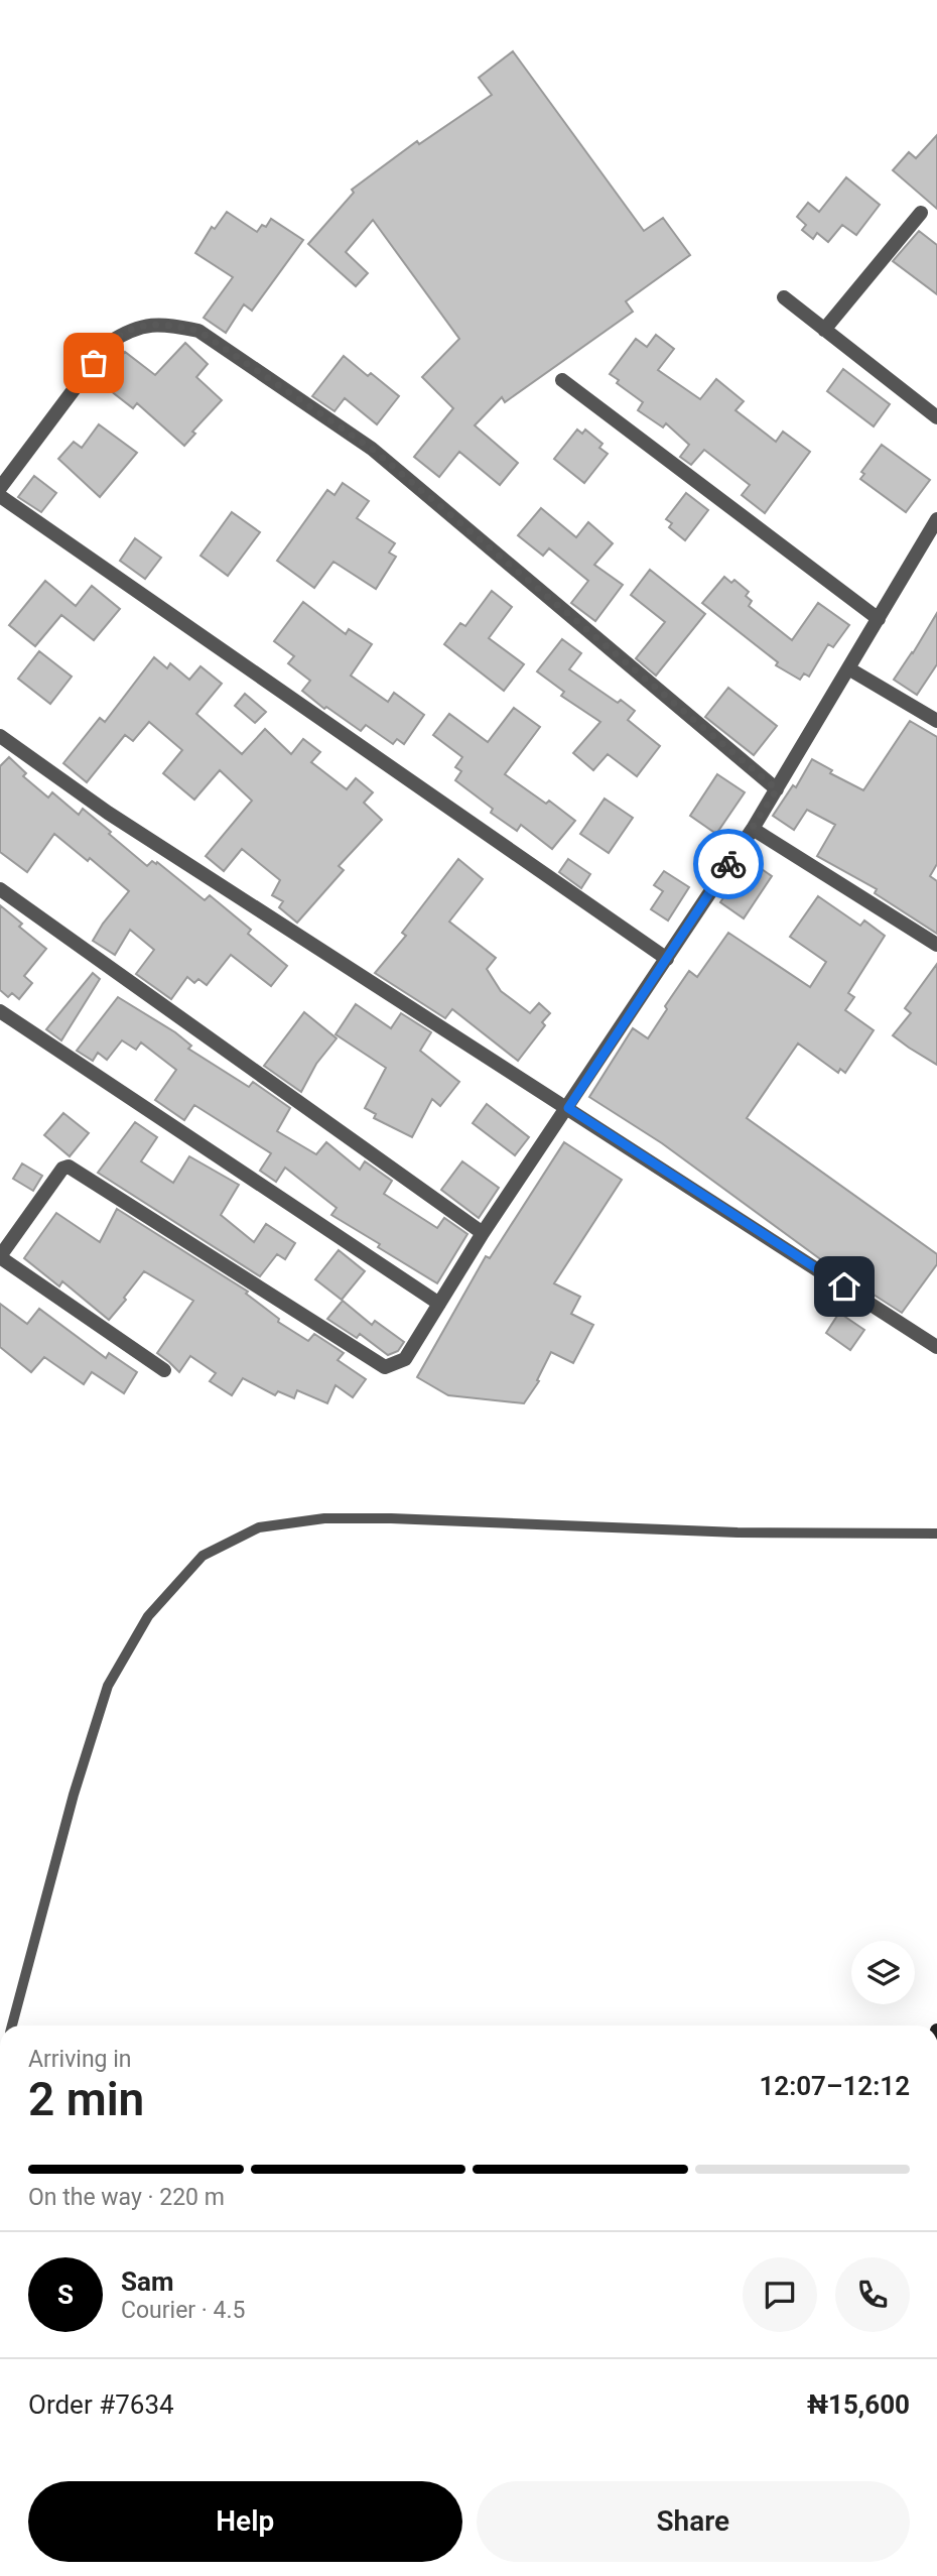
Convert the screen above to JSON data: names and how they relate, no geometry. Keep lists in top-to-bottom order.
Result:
{
  "page": {
    "heading": ["2 min", "Arriving in", "12:07–12:12"],
    "panel": [
      "Sam",
      "Courier · 4.5",
      "Order #7634",
      "₦15,600"
    ],
    "bar": "On the way · 220 m",
    "round": "S",
    "buttons": ["Help", "Share"]
  }
}
